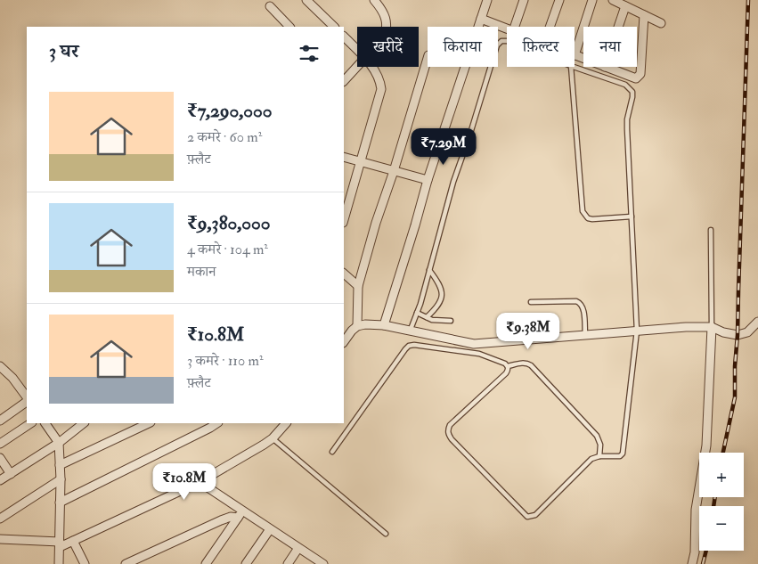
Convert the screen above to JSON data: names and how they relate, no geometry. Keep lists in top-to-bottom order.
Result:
{
  "page": {
    "chip": [
      "खरीदें",
      "किराया",
      "फ़िल्टर",
      "नया"
    ],
    "heading": "3 घर",
    "list": [
      {
        "name": "₹7,290,000",
        "note": "2 कमरे · 60 m² · फ़्लैट"
      },
      {
        "name": "₹9,380,000",
        "note": "4 कमरे · 104 m² · मकान"
      },
      {
        "name": "₹10.8M",
        "note": "3 कमरे · 110 m² · फ़्लैट"
      }
    ],
    "price": ["₹7.29M", "₹9.38M", "₹10.8M"],
    "map_buttons": ["+", "−"]
  }
}
